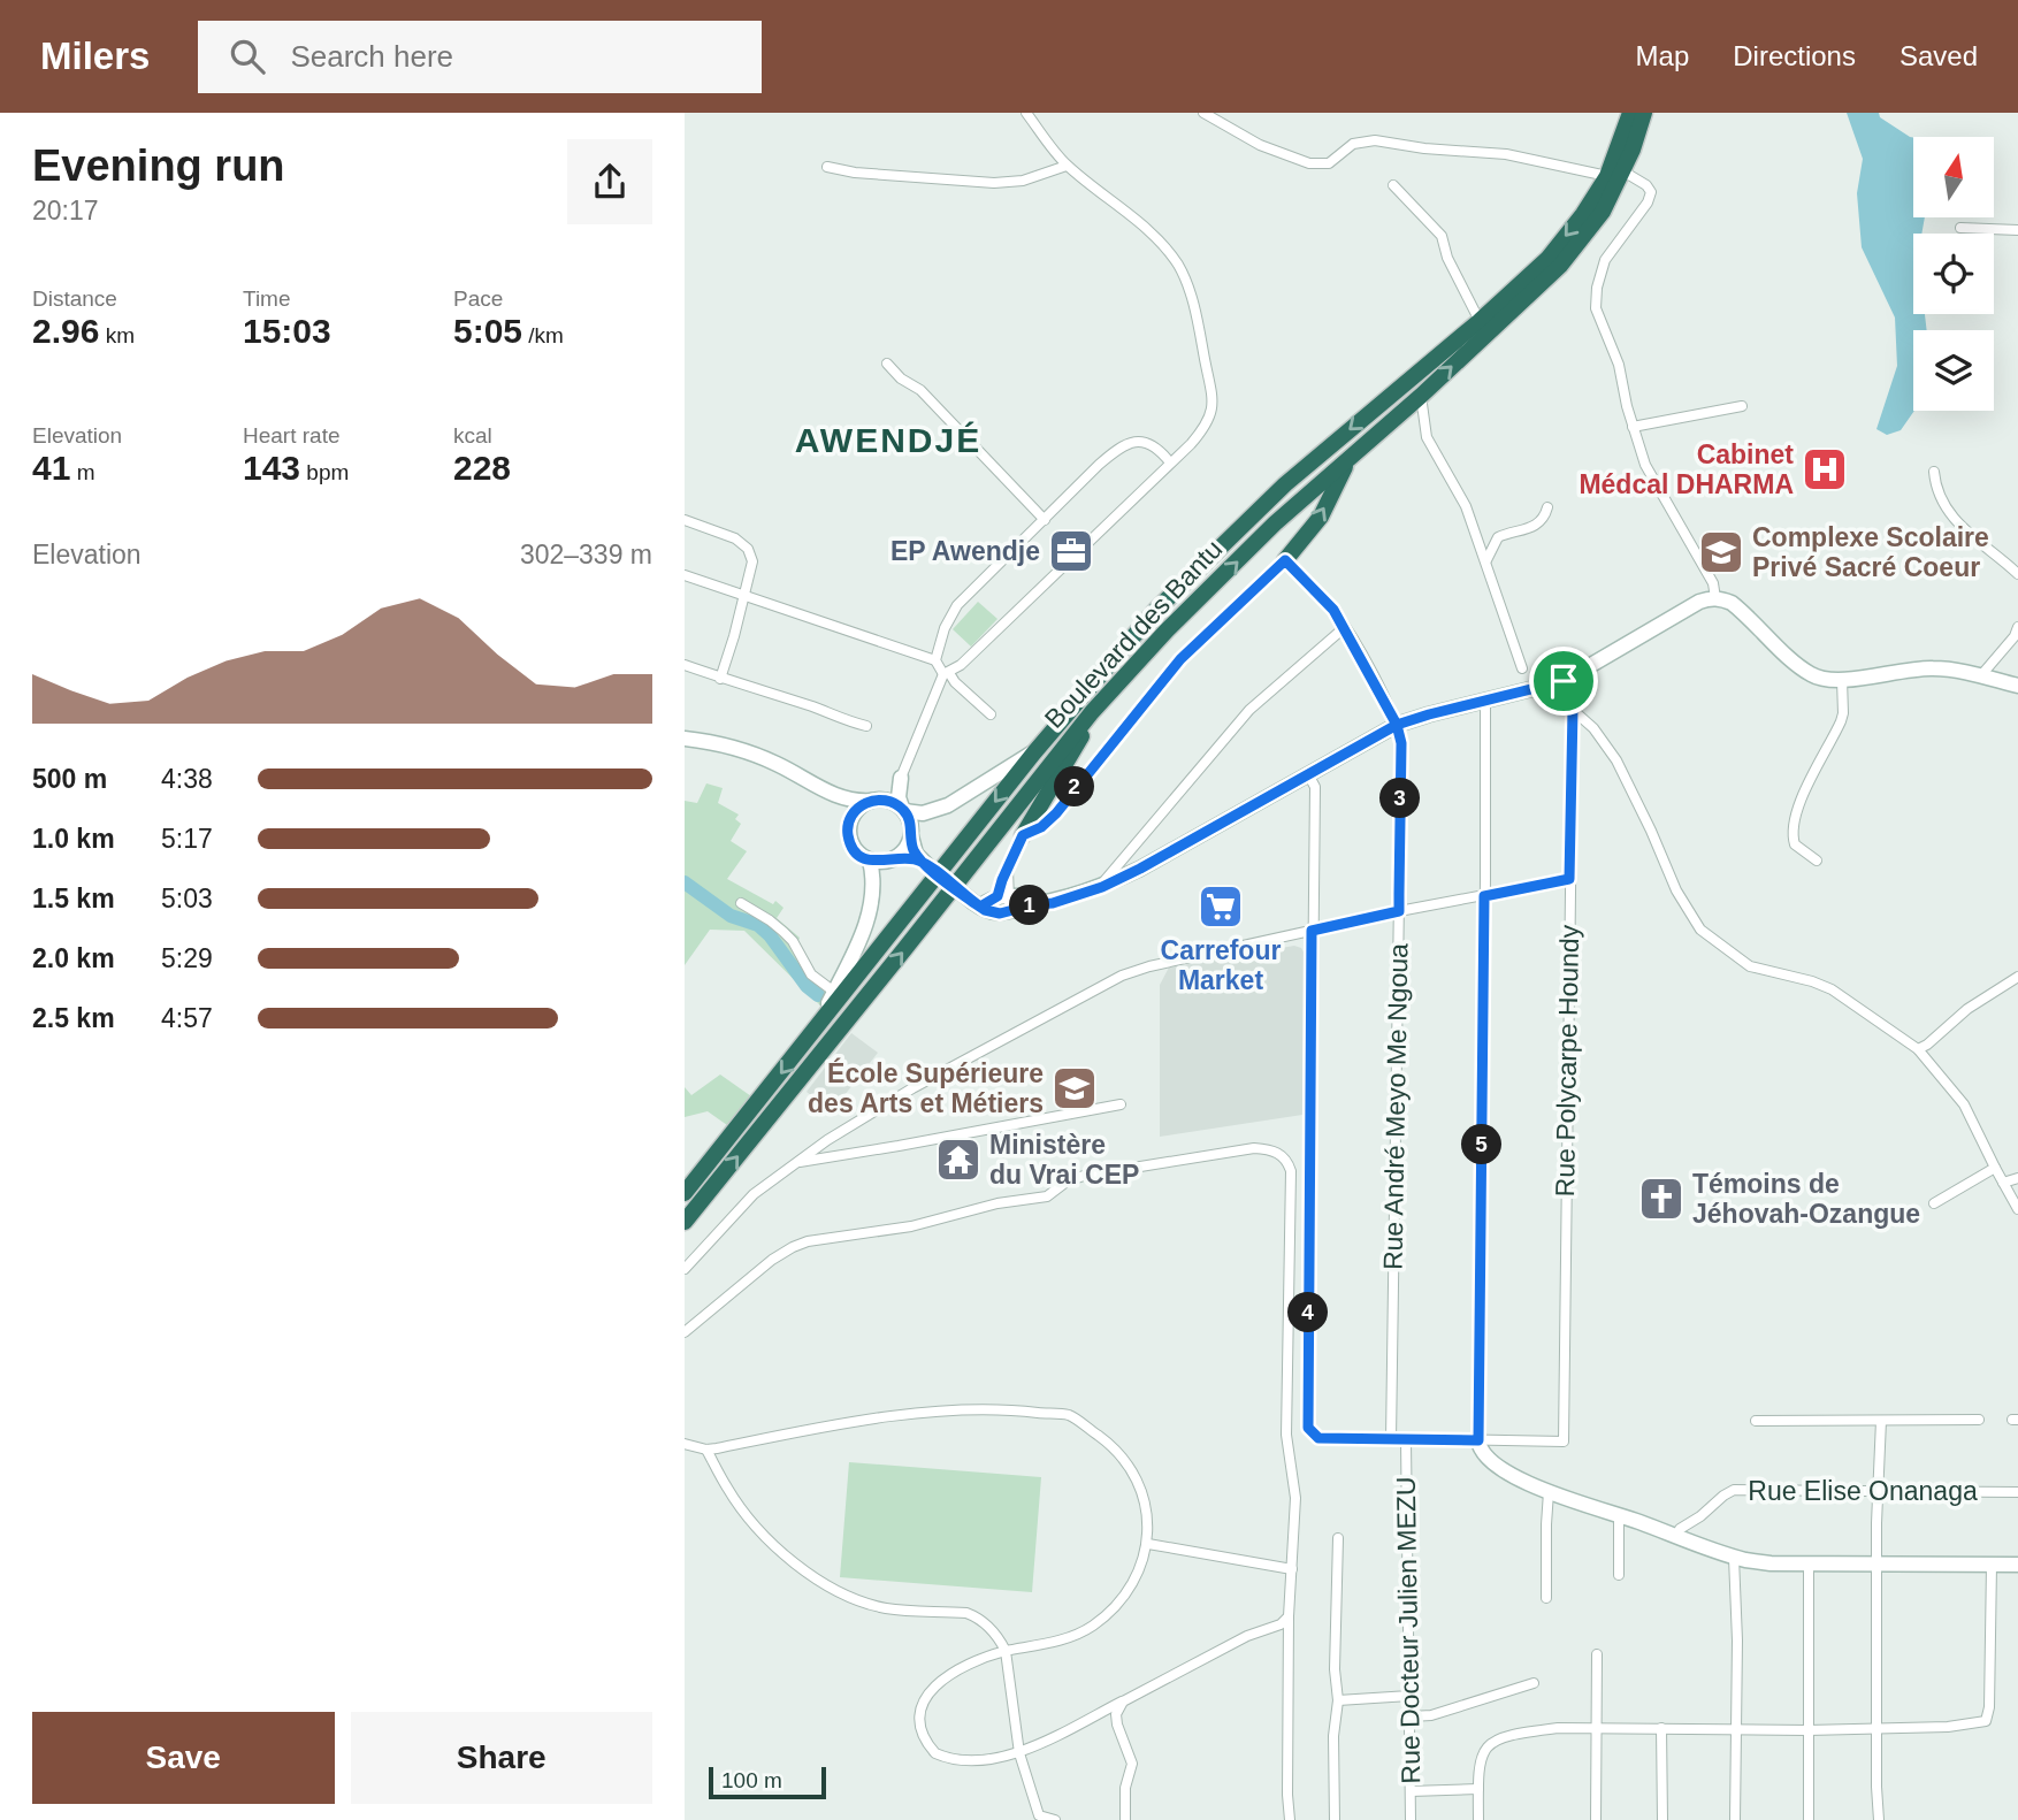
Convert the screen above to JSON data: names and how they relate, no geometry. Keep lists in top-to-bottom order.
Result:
{
  "streets": {
    "highway": ["Boulevard des Bantu"],
    "street": [
      "Rue Polycarpe Houndy",
      "Rue André Meyo Me Ngoua",
      "Rue Elise Onanaga",
      "Rue Docteur Julien MEZU"
    ]
  },
  "districts": ["AWENDJÉ"],
  "places": {
    "hospital": ["Cabinet Médcal DHARMA"],
    "office": ["EP Awendje"],
    "school or university": ["Complexe Scolaire Privé Sacré Coeur", "École Supérieure des Arts et Métiers"],
    "supermarket": ["Carrefour Market"],
    "temple": ["Ministère du Vrai CEP"],
    "church": ["Témoins de Jéhovah-Ozangue"]
  },
  "scale_bar": "100 m",
  "north": "top",
  "page": {
    "header": "Milers",
    "search": "Search here",
    "nav": ["Map", "Directions", "Saved"],
    "heading": ["Evening run", "20:17"],
    "stats": [
      ["Distance", "2.96 km"],
      ["Time", "15:03"],
      ["Pace", "5:05 /km"],
      ["Elevation", "41 m"],
      ["Heart rate", "143 bpm"],
      ["kcal", "228"]
    ],
    "chart": ["Elevation", "302–339 m"],
    "list": [
      {
        "name": "500 m",
        "note": "4:38"
      },
      {
        "name": "1.0 km",
        "note": "5:17"
      },
      {
        "name": "1.5 km",
        "note": "5:03"
      },
      {
        "name": "2.0 km",
        "note": "5:29"
      },
      {
        "name": "2.5 km",
        "note": "4:57"
      }
    ],
    "pins": [
      "2",
      "3",
      "1",
      "5",
      "4"
    ],
    "buttons": ["Save", "Share"],
    "scale": "100 m"
  }
}
